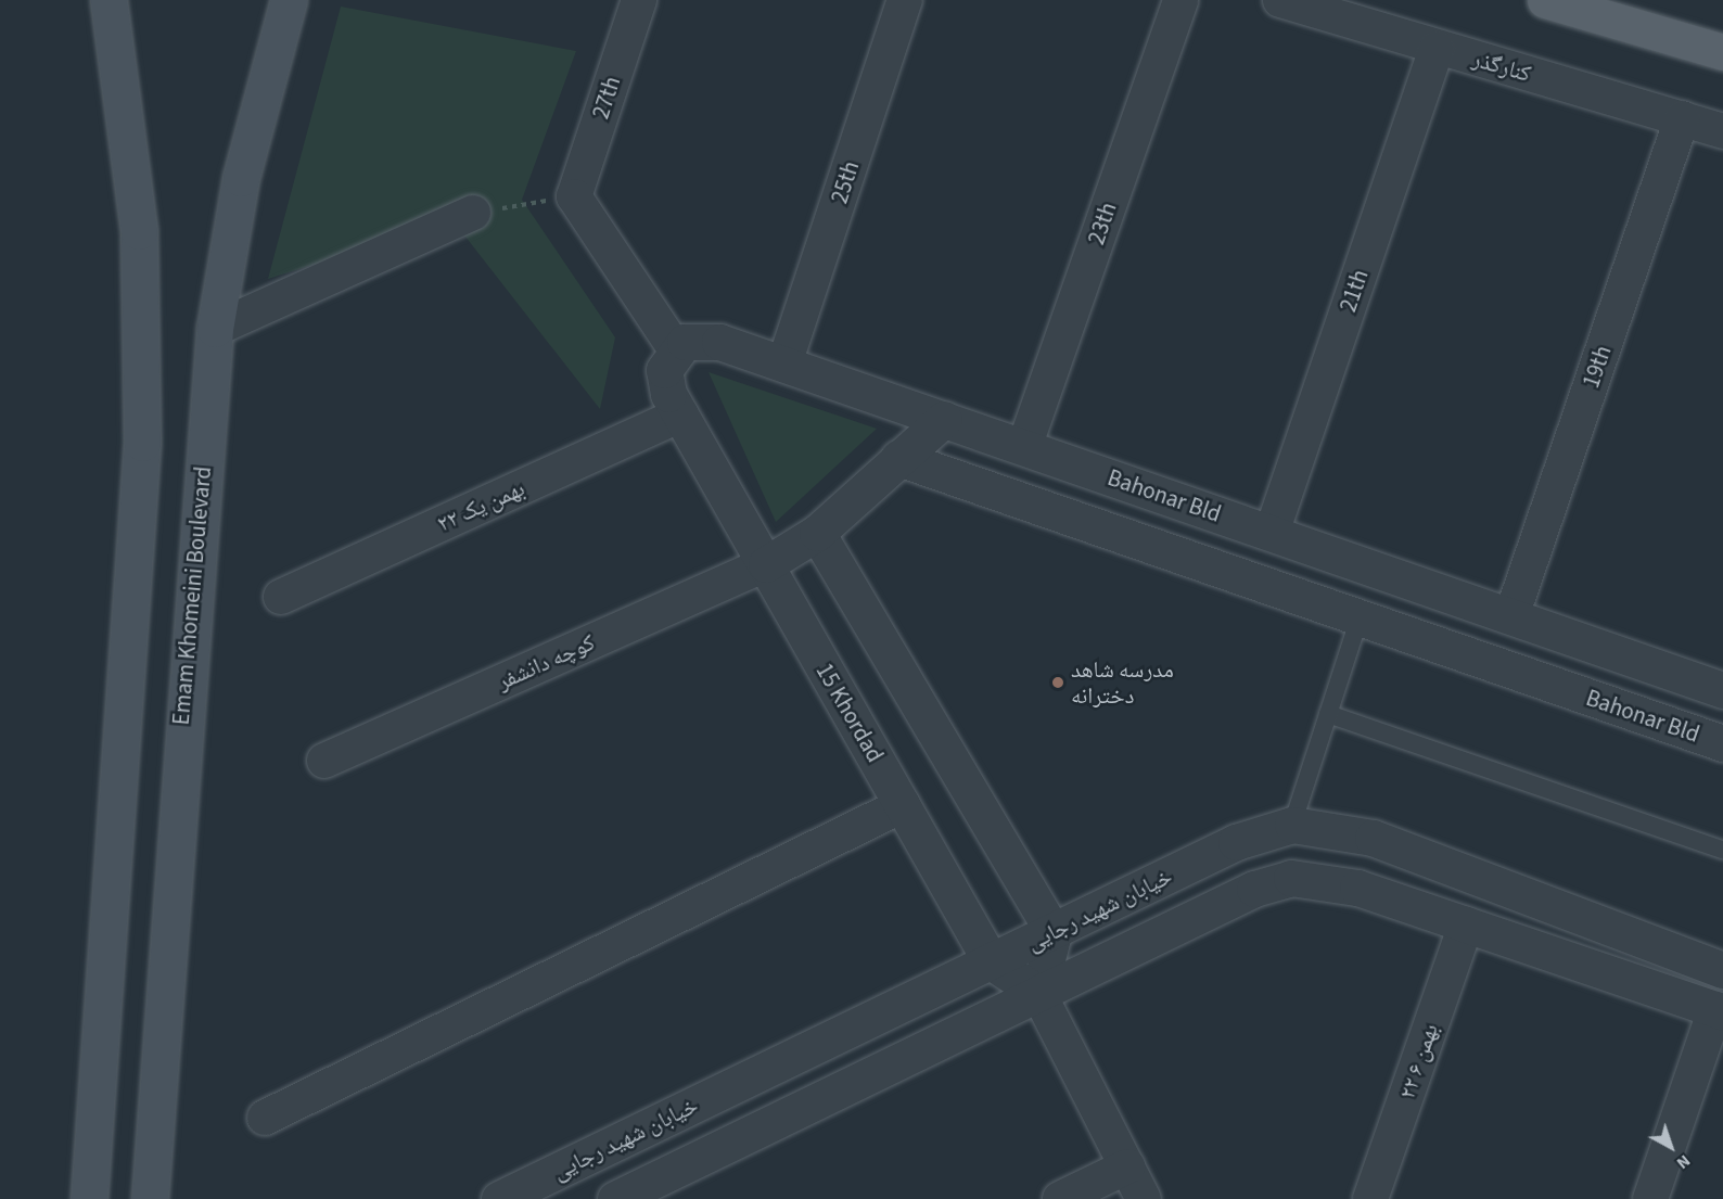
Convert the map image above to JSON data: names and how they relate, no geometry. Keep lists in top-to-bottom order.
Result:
{
  "streets": {
    "main road": ["Emam Khomeini Boulevard"],
    "street": [
      "کنارگذر",
      "27th",
      "25th",
      "23th",
      "21th",
      "19th",
      "Bahonar Bld",
      "۲۲ بهمن یک",
      "کوچه دانشفر",
      "15 Khordad",
      "خیابان شهید رجایی",
      "۲۲ بهمن ۶"
    ]
  },
  "crossings": [
    ["کنارگذر", "21th"],
    ["کنارگذر", "19th"],
    ["25th", "Bahonar Bld"],
    ["23th", "Bahonar Bld"],
    ["21th", "Bahonar Bld"],
    ["19th", "Bahonar Bld"],
    ["۲۲ بهمن یک", "15 Khordad"],
    ["کوچه دانشفر", "15 Khordad"],
    ["15 Khordad", "خیابان شهید رجایی"]
  ],
  "places": ["مدرسه شاهد دخترانه"],
  "north": "bottom right"
}
